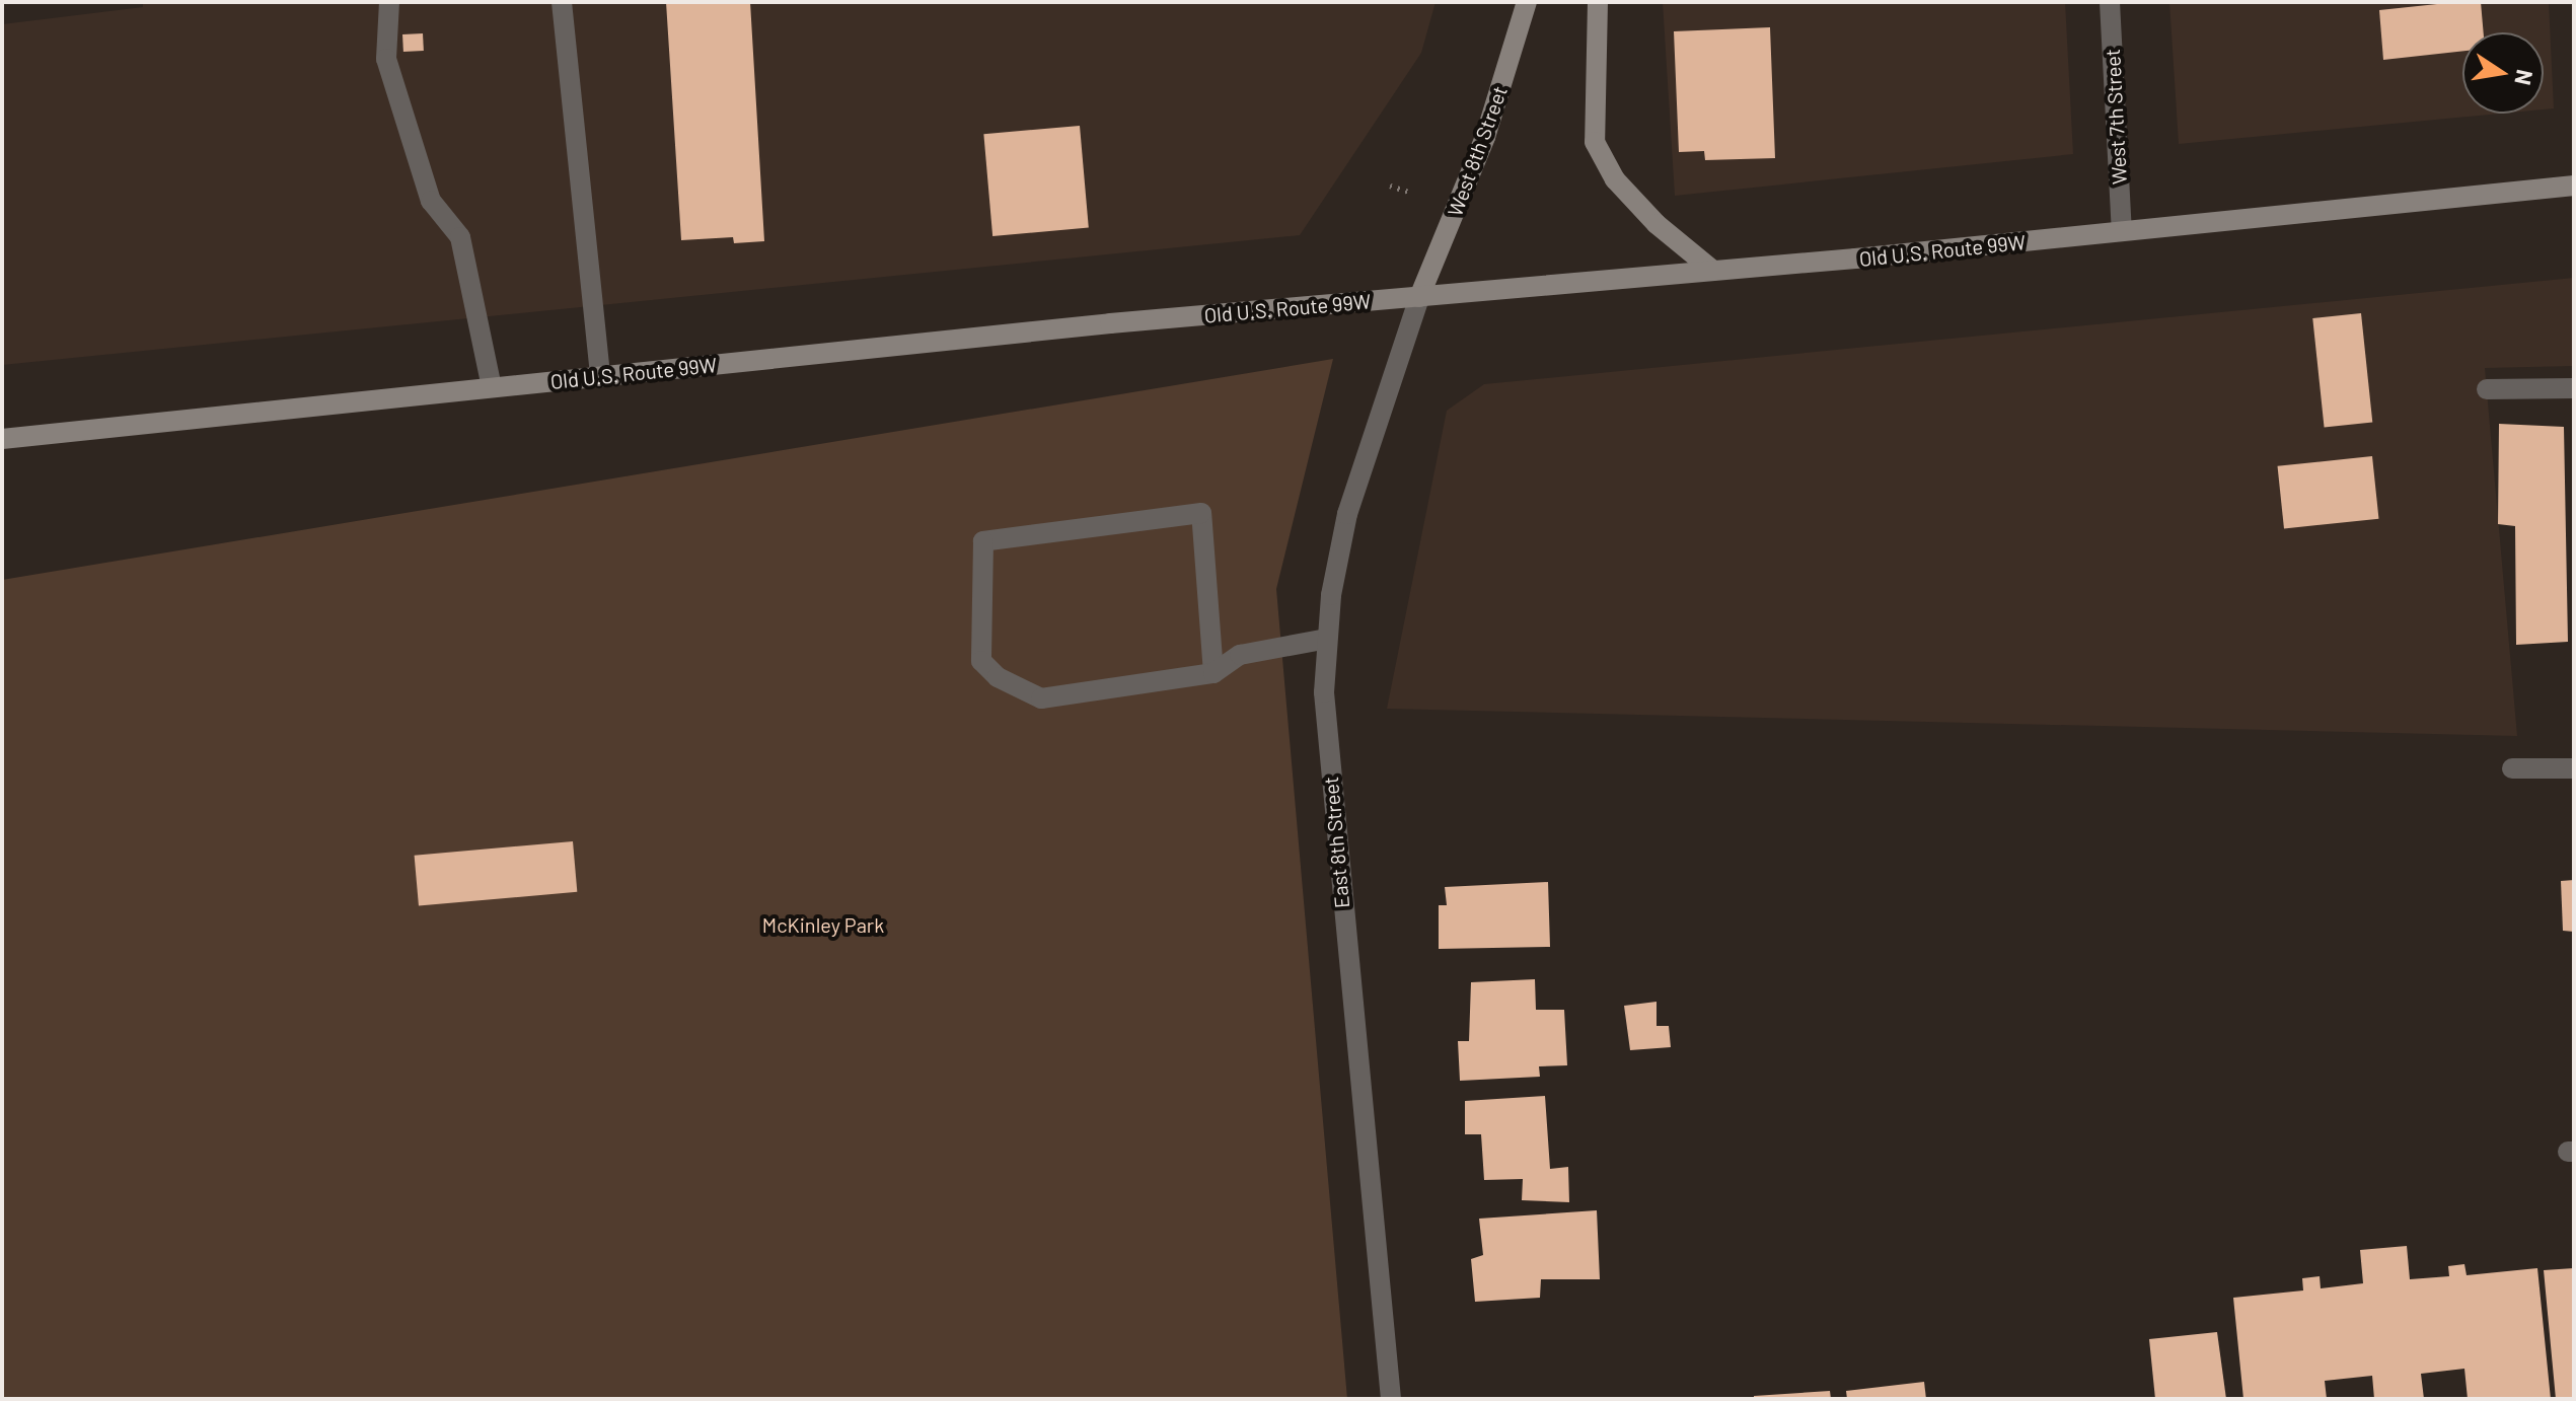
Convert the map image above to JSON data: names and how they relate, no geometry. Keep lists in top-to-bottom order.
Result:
{
  "streets": {
    "main road": ["West 8th Street", "Old U.S. Route 99W"],
    "street": ["West 7th Street", "East 8th Street"]
  },
  "crossings": [
    ["West 7th Street", "Old U.S. Route 99W"],
    ["West 8th Street", "Old U.S. Route 99W"],
    ["West 8th Street", "East 8th Street"],
    ["Old U.S. Route 99W", "East 8th Street"]
  ],
  "parks": ["McKinley Park"],
  "north": "right"
}
